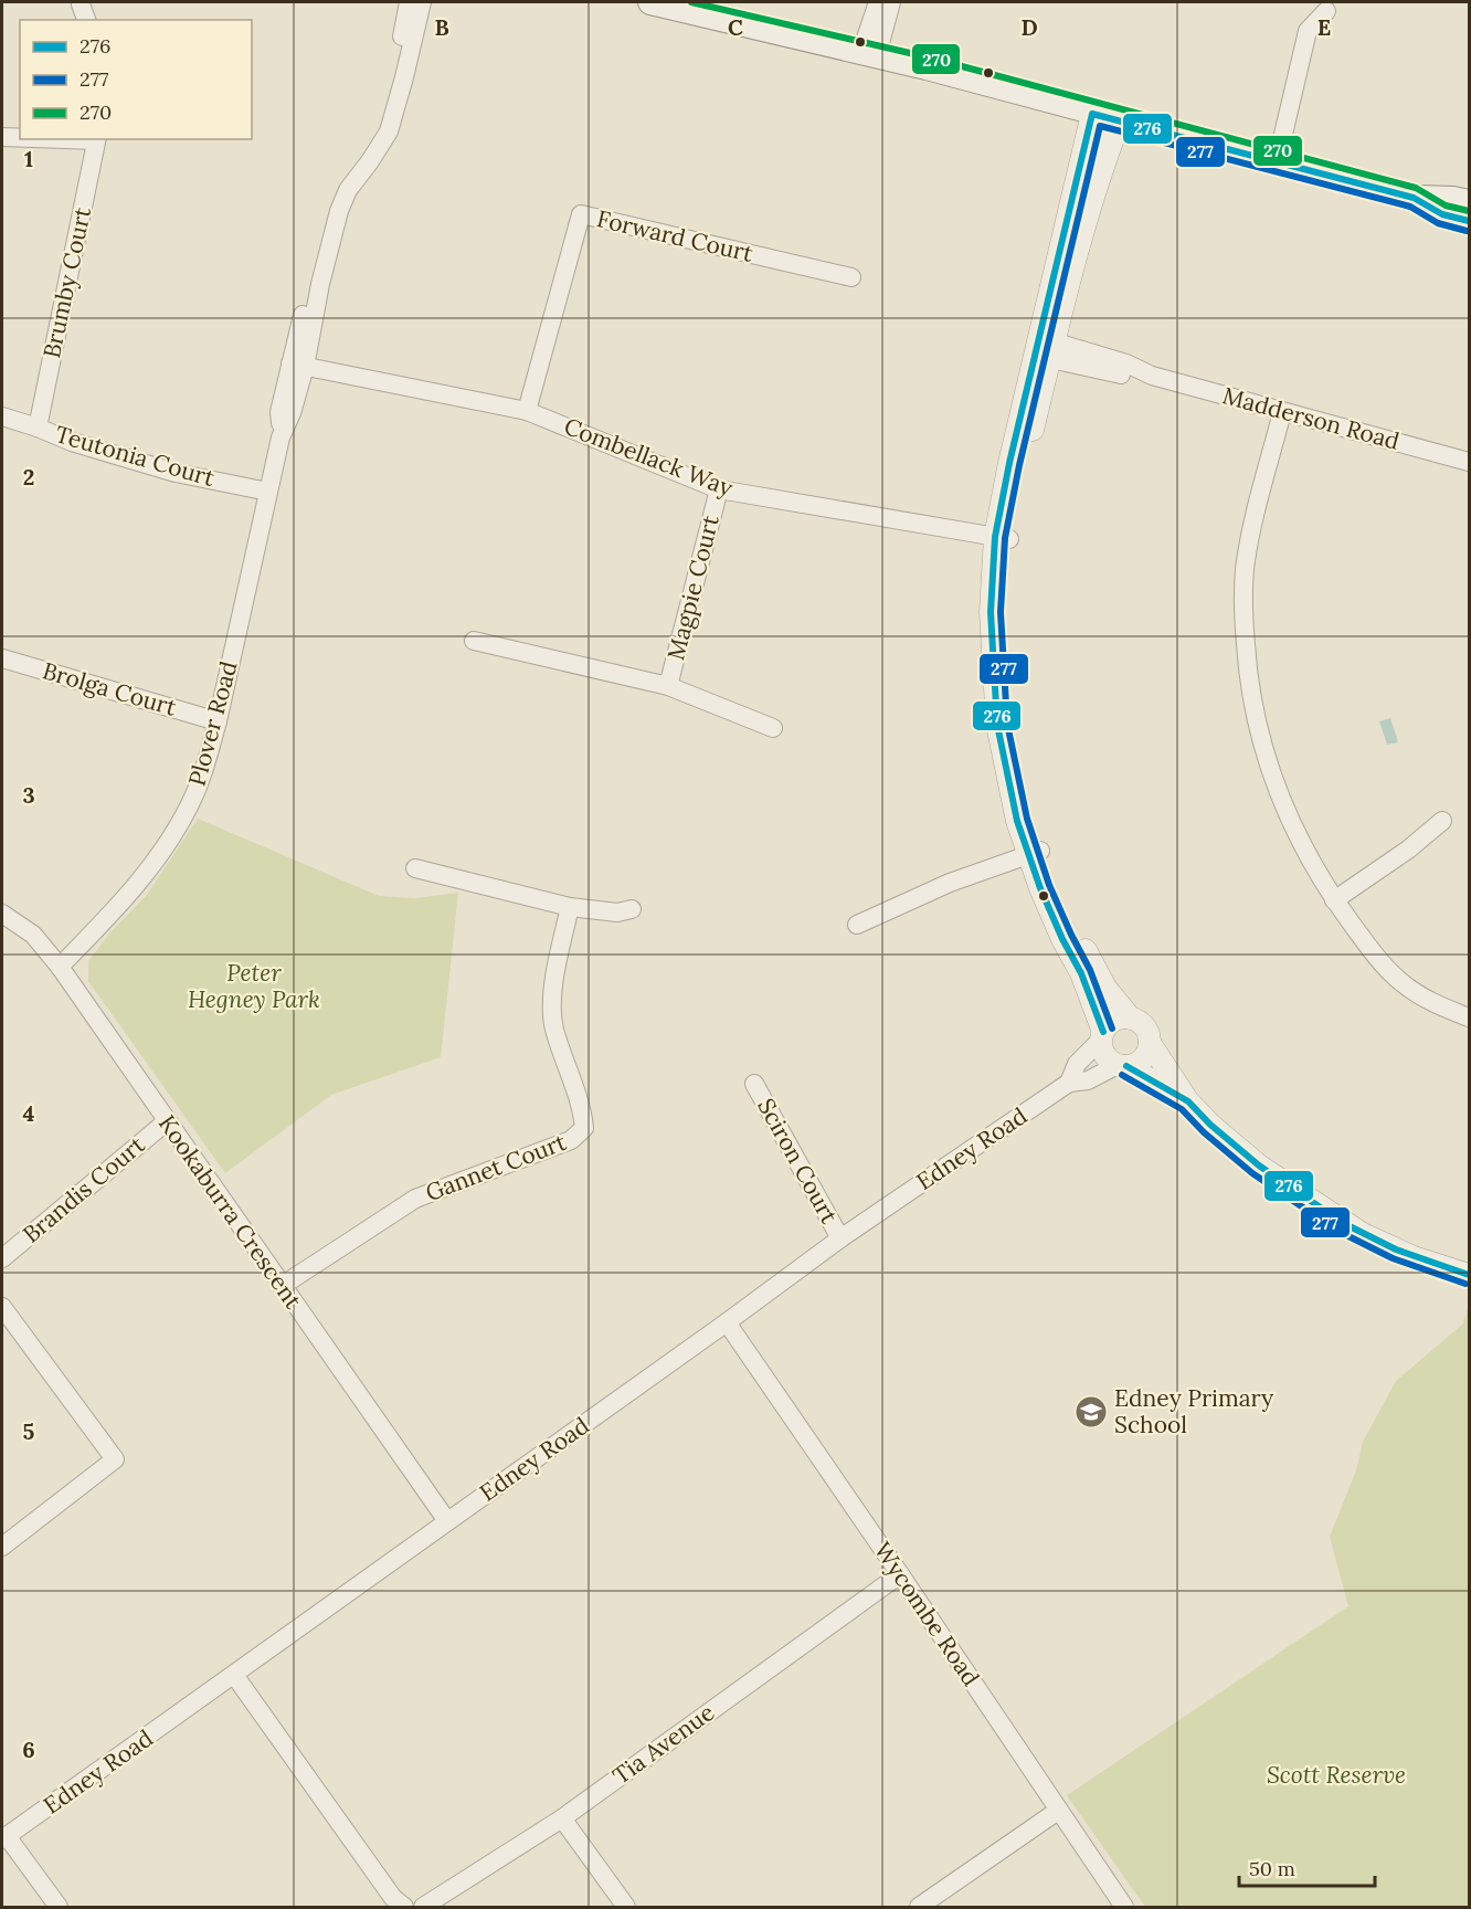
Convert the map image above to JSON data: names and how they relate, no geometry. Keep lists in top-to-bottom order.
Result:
{
  "streets": {
    "street": [
      "Forward Court",
      "Brumby Court",
      "Madderson Road",
      "Teutonia Court",
      "Combellack Way",
      "Magpie Court",
      "Brolga Court",
      "Plover Road",
      "Edney Road",
      "Sciron Court",
      "Gannet Court",
      "Brandis Court",
      "Kookaburra Crescent",
      "Wycombe Road",
      "Tia Avenue"
    ]
  },
  "crossings": [
    ["Forward Court", "Combellack Way"],
    ["Brumby Court", "Teutonia Court"],
    ["Teutonia Court", "Plover Road"],
    ["Combellack Way", "Magpie Court"],
    ["Combellack Way", "Plover Road"],
    ["Brolga Court", "Plover Road"],
    ["Plover Road", "Kookaburra Crescent"],
    ["Edney Road", "Sciron Court"],
    ["Edney Road", "Kookaburra Crescent"],
    ["Edney Road", "Wycombe Road"],
    ["Gannet Court", "Kookaburra Crescent"],
    ["Brandis Court", "Kookaburra Crescent"],
    ["Wycombe Road", "Tia Avenue"]
  ],
  "parks": ["Peter Hegney Park", "Scott Reserve"],
  "places": {
    "school or university": ["Edney Primary School"]
  },
  "lines": ["transit line 270", "transit line 276", "transit line 277"],
  "legend": ["276", "277", "270"],
  "scale_bar": "50 m",
  "grid": {
    "columns": [
      "B",
      "C",
      "D",
      "E"
    ],
    "rows": [
      "1",
      "2",
      "3",
      "4",
      "5",
      "6"
    ]
  }
}
